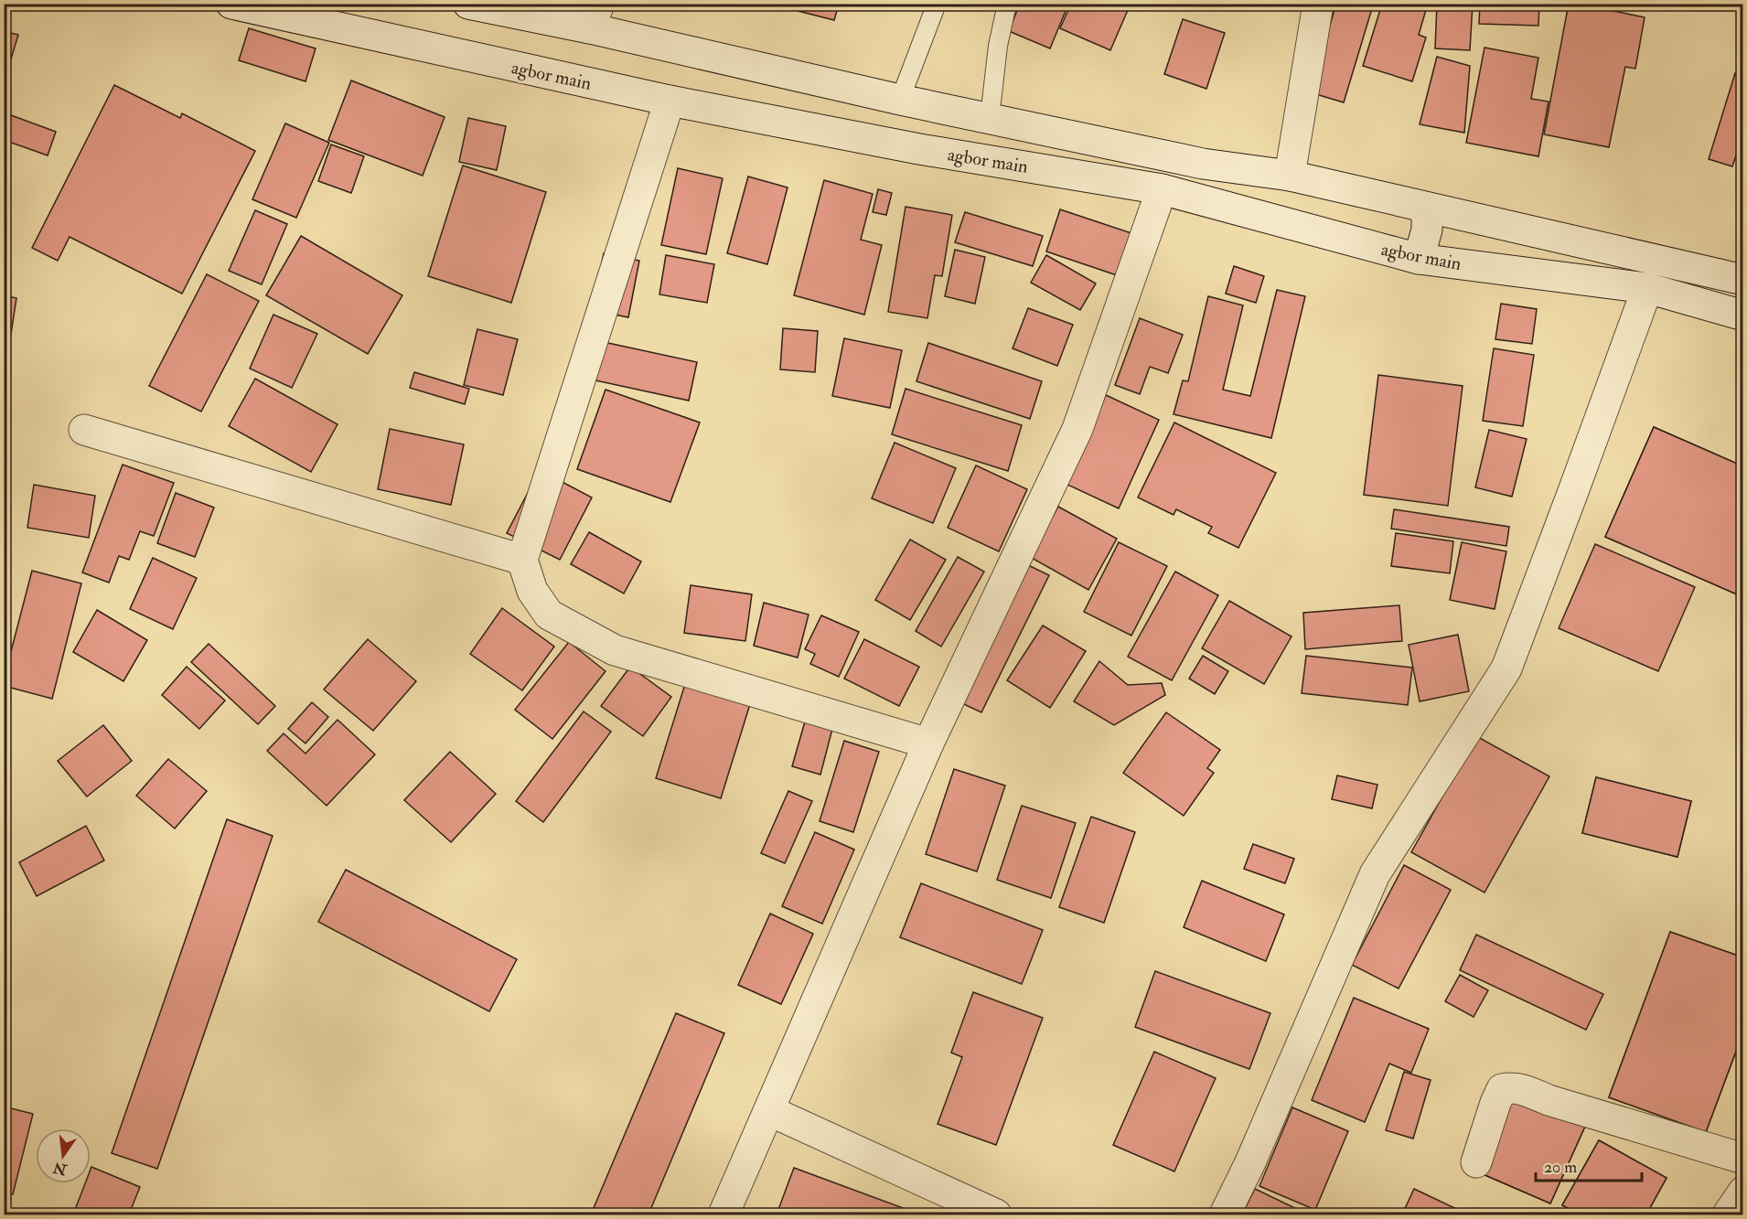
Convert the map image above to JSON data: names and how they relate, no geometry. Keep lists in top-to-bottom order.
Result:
{
  "streets": {
    "street": ["agbor main"]
  },
  "scale_bar": "20 m",
  "north": "bottom"
}
